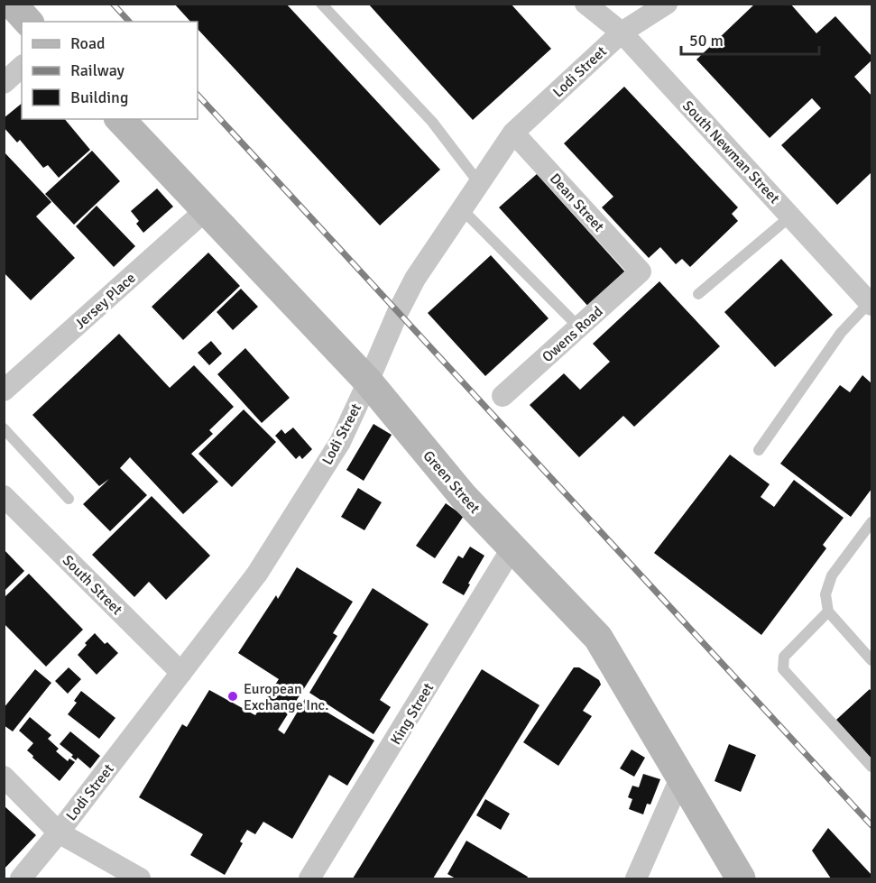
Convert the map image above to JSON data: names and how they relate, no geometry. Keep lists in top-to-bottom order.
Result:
{
  "streets": {
    "street": [
      "Lodi Street",
      "South Newman Street",
      "Dean Street",
      "Jersey Place",
      "Owens Road",
      "Green Street",
      "South Street",
      "King Street"
    ]
  },
  "crossings": [
    ["Lodi Street", "South Newman Street"],
    ["Lodi Street", "Dean Street"],
    ["Lodi Street", "Green Street"],
    ["Lodi Street", "South Street"],
    ["Dean Street", "Owens Road"],
    ["Jersey Place", "Green Street"],
    ["Green Street", "King Street"]
  ],
  "places": ["European Exchange Inc."],
  "legend": ["Road", "Railway", "Building"],
  "scale_bar": "50 m"
}
